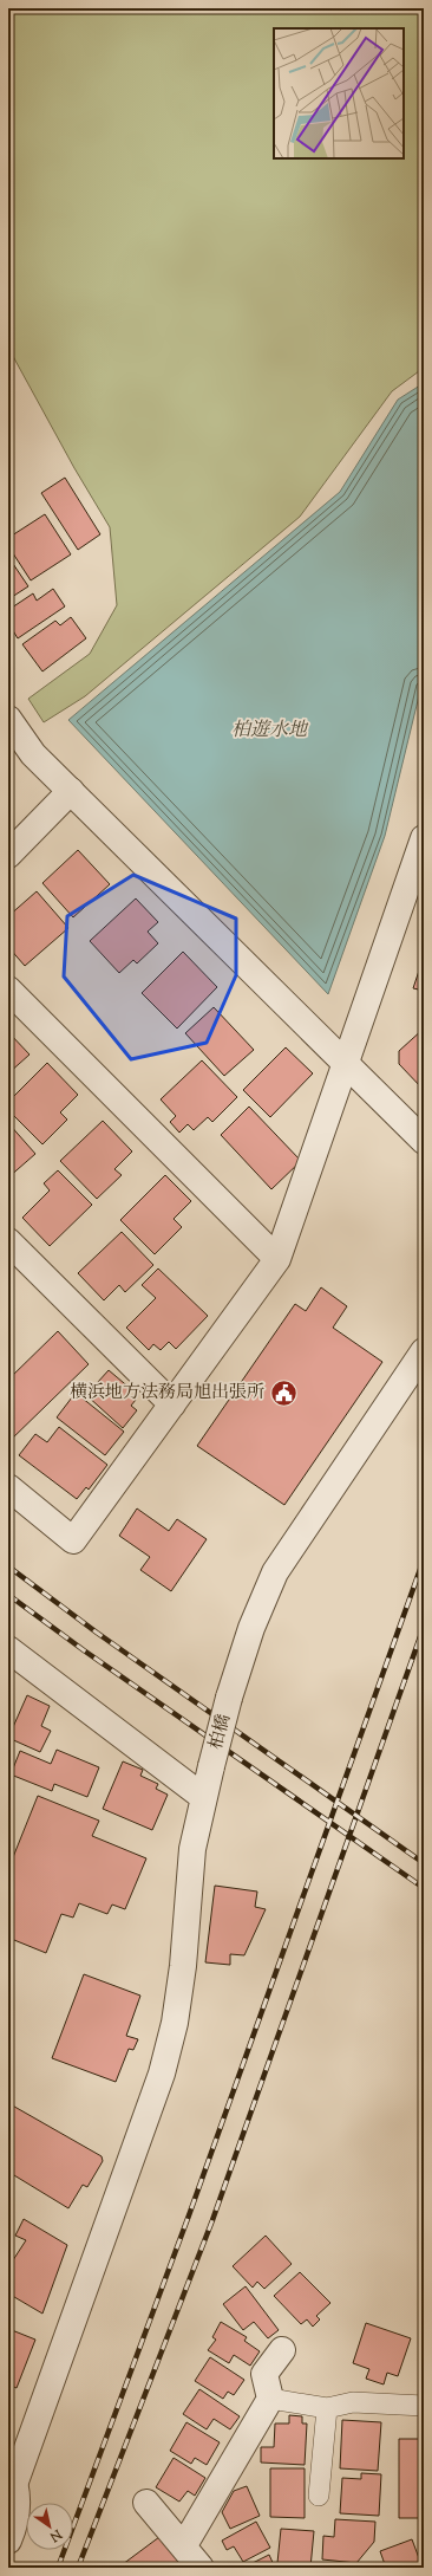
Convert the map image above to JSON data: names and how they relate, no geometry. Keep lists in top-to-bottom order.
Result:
{
  "streets": {
    "street": ["柏橋"]
  },
  "water": ["柏遊水地"],
  "places": {
    "public building": ["横浜地方法務局旭出張所"]
  },
  "north": "bottom right"
}
